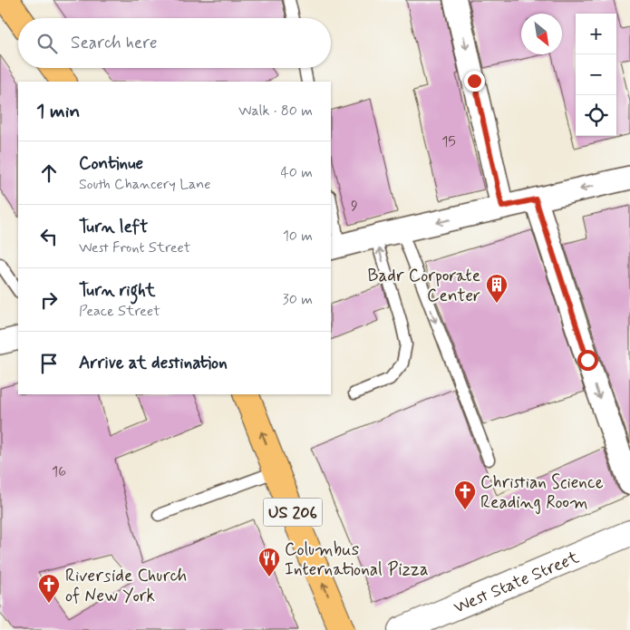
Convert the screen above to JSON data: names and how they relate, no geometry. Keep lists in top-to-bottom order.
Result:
{
  "streets": {
    "main road": ["US 206"],
    "street": ["West State Street"]
  },
  "places": {
    "building": ["Badr Corporate Center"],
    "church": ["Christian Science Reading Room", "Riverside Church of New York"],
    "restaurant": ["Columbus International Pizza"]
  },
  "house_numbers": ["15", "9", "16"],
  "north": "bottom right",
  "page": {
    "map_buttons": ["+", "−"],
    "search": "Search here",
    "heading": ["1 min", "Walk · 80 m"],
    "list": [
      ["Continue", "South Chancery Lane", "40 m"],
      ["Turn left", "West Front Street", "10 m"],
      ["Turn right", "Peace Street", "30 m"],
      "Arrive at destination"
    ]
  }
}
